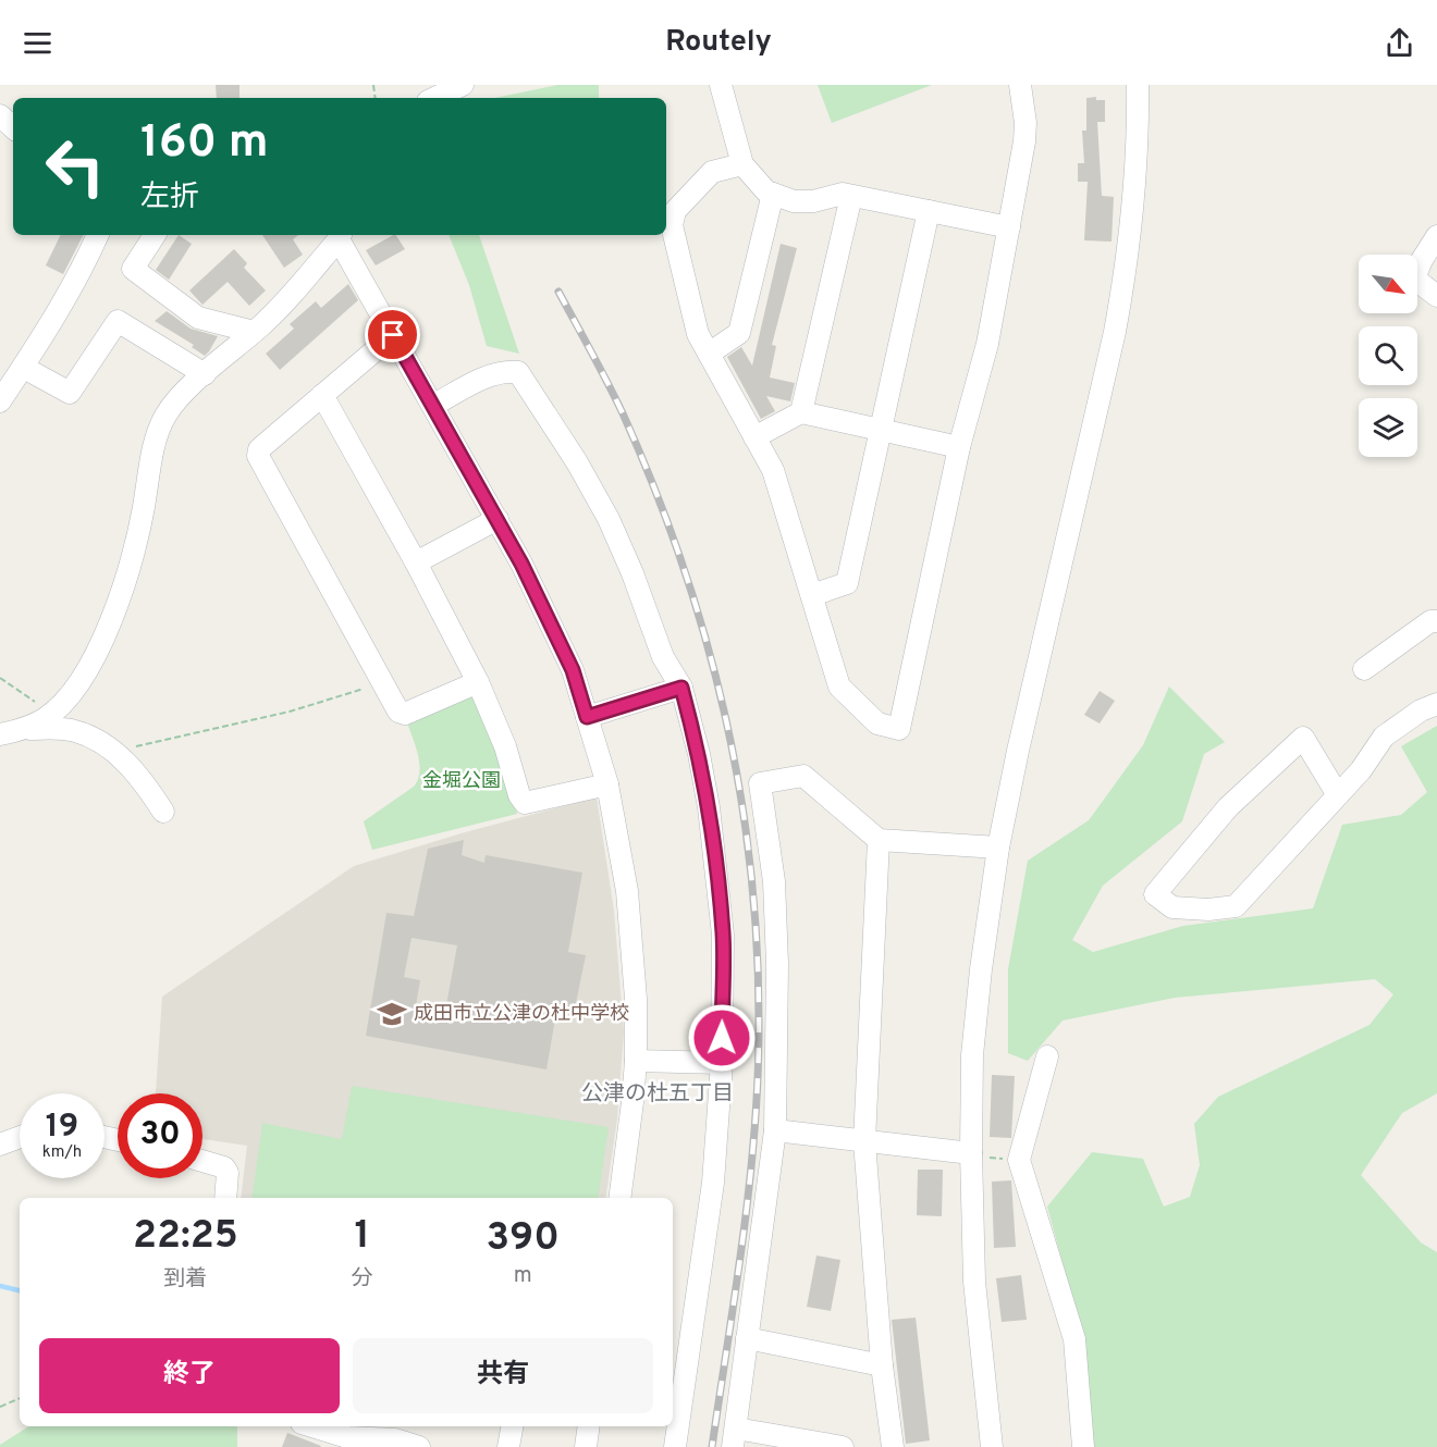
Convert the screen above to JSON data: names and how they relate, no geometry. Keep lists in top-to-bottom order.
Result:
{
  "districts": ["公津の杜五丁目"],
  "parks": ["金堀公園"],
  "places": {
    "school or university": ["成田市立公津の杜中学校"]
  },
  "north": "bottom right",
  "page": {
    "header": "Routely",
    "turn": ["160 m", "左折"],
    "speed": "19 km/h",
    "limit": "30",
    "eta": [
      "22:25",
      "到着",
      "1",
      "分",
      "390",
      "m"
    ],
    "buttons": ["終了", "共有"]
  }
}
